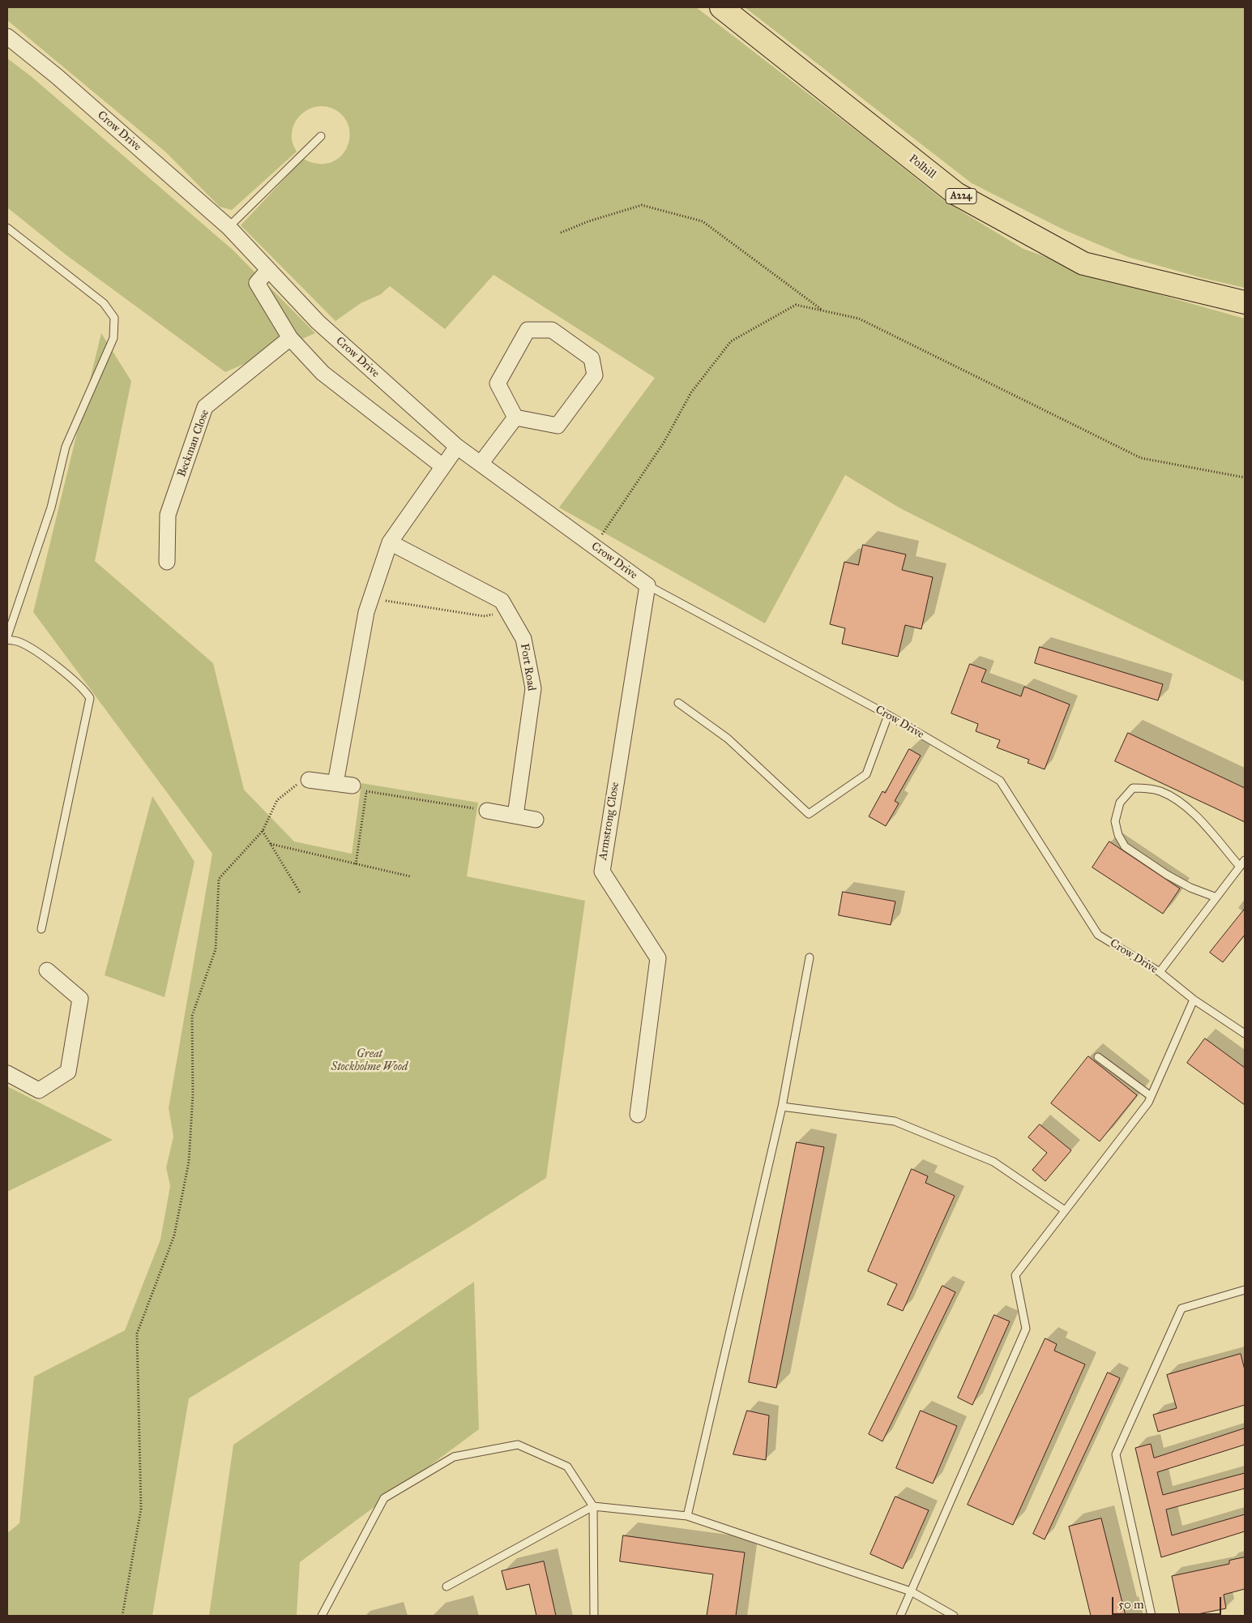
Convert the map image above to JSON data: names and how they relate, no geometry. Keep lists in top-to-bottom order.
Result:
{
  "streets": {
    "main road": ["Polhill", "A224"],
    "street": [
      "Crow Drive",
      "Beckman Close",
      "Fort Road",
      "Armstrong Close"
    ]
  },
  "crossings": [
    ["Crow Drive", "Armstrong Close"]
  ],
  "parks": ["Great Stockholme Wood"],
  "scale_bar": "50 m"
}
